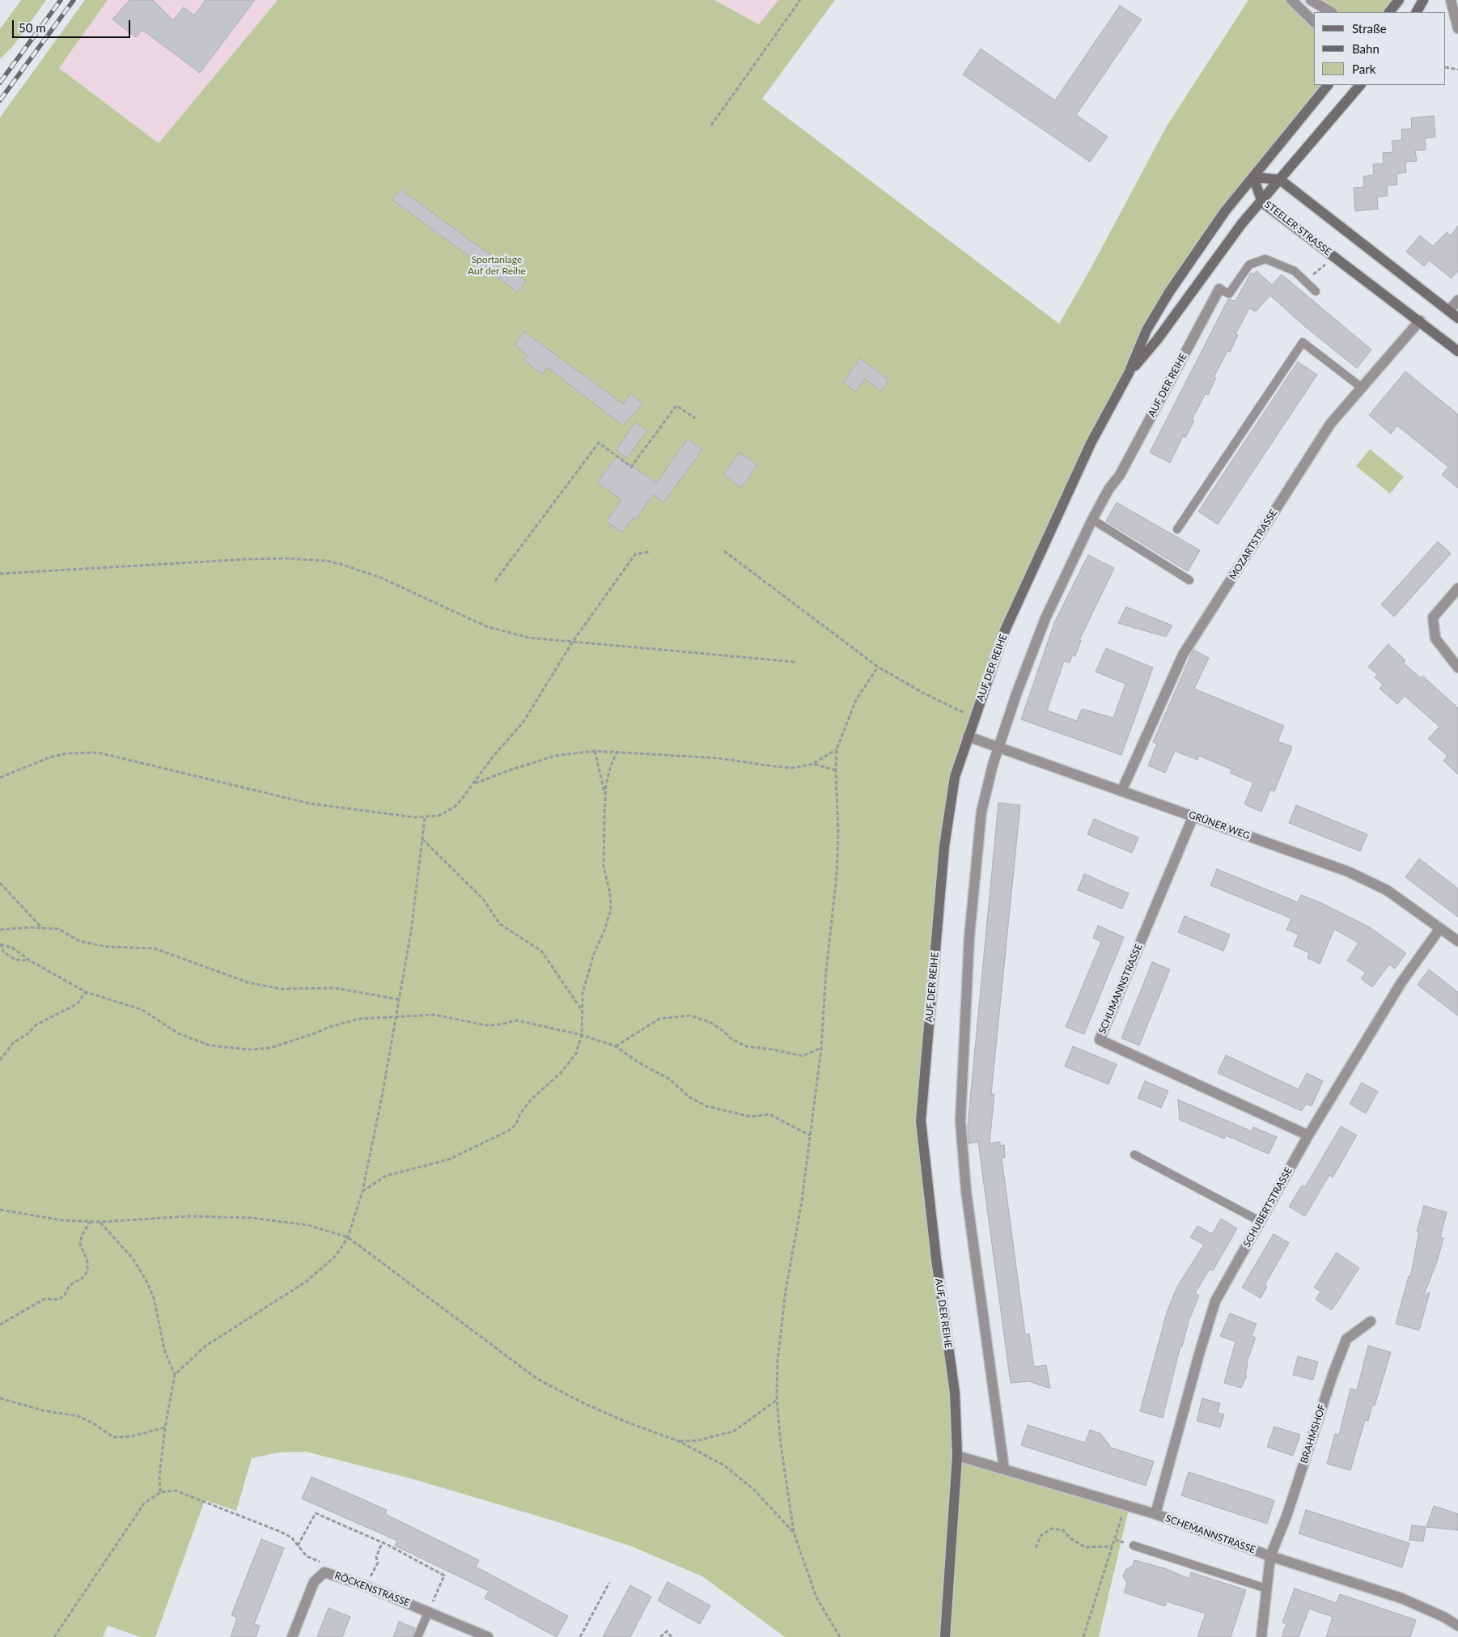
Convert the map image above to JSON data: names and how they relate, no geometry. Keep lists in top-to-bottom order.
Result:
{
  "streets": {
    "main road": ["STEELER STRASSE", "AUF DER REIHE"],
    "street": [
      "MOZARTSTRASSE",
      "GRÜNER WEG",
      "SCHUMANNSTRASSE",
      "SCHUBERTSTRASSE",
      "BRAHMSHOF",
      "SCHEMANNSTRASSE",
      "RÖCKENSTRASSE"
    ]
  },
  "crossings": [
    ["STEELER STRASSE", "AUF DER REIHE"],
    ["STEELER STRASSE", "MOZARTSTRASSE"],
    ["AUF DER REIHE", "GRÜNER WEG"],
    ["AUF DER REIHE", "SCHEMANNSTRASSE"],
    ["MOZARTSTRASSE", "GRÜNER WEG"],
    ["GRÜNER WEG", "SCHUMANNSTRASSE"],
    ["GRÜNER WEG", "SCHUBERTSTRASSE"],
    ["SCHUMANNSTRASSE", "SCHUBERTSTRASSE"],
    ["SCHUBERTSTRASSE", "SCHEMANNSTRASSE"],
    ["BRAHMSHOF", "SCHEMANNSTRASSE"]
  ],
  "parks": ["Sportanlage Auf der Reihe"],
  "legend": ["Straße", "Bahn", "Park"],
  "scale_bar": "50 m"
}
